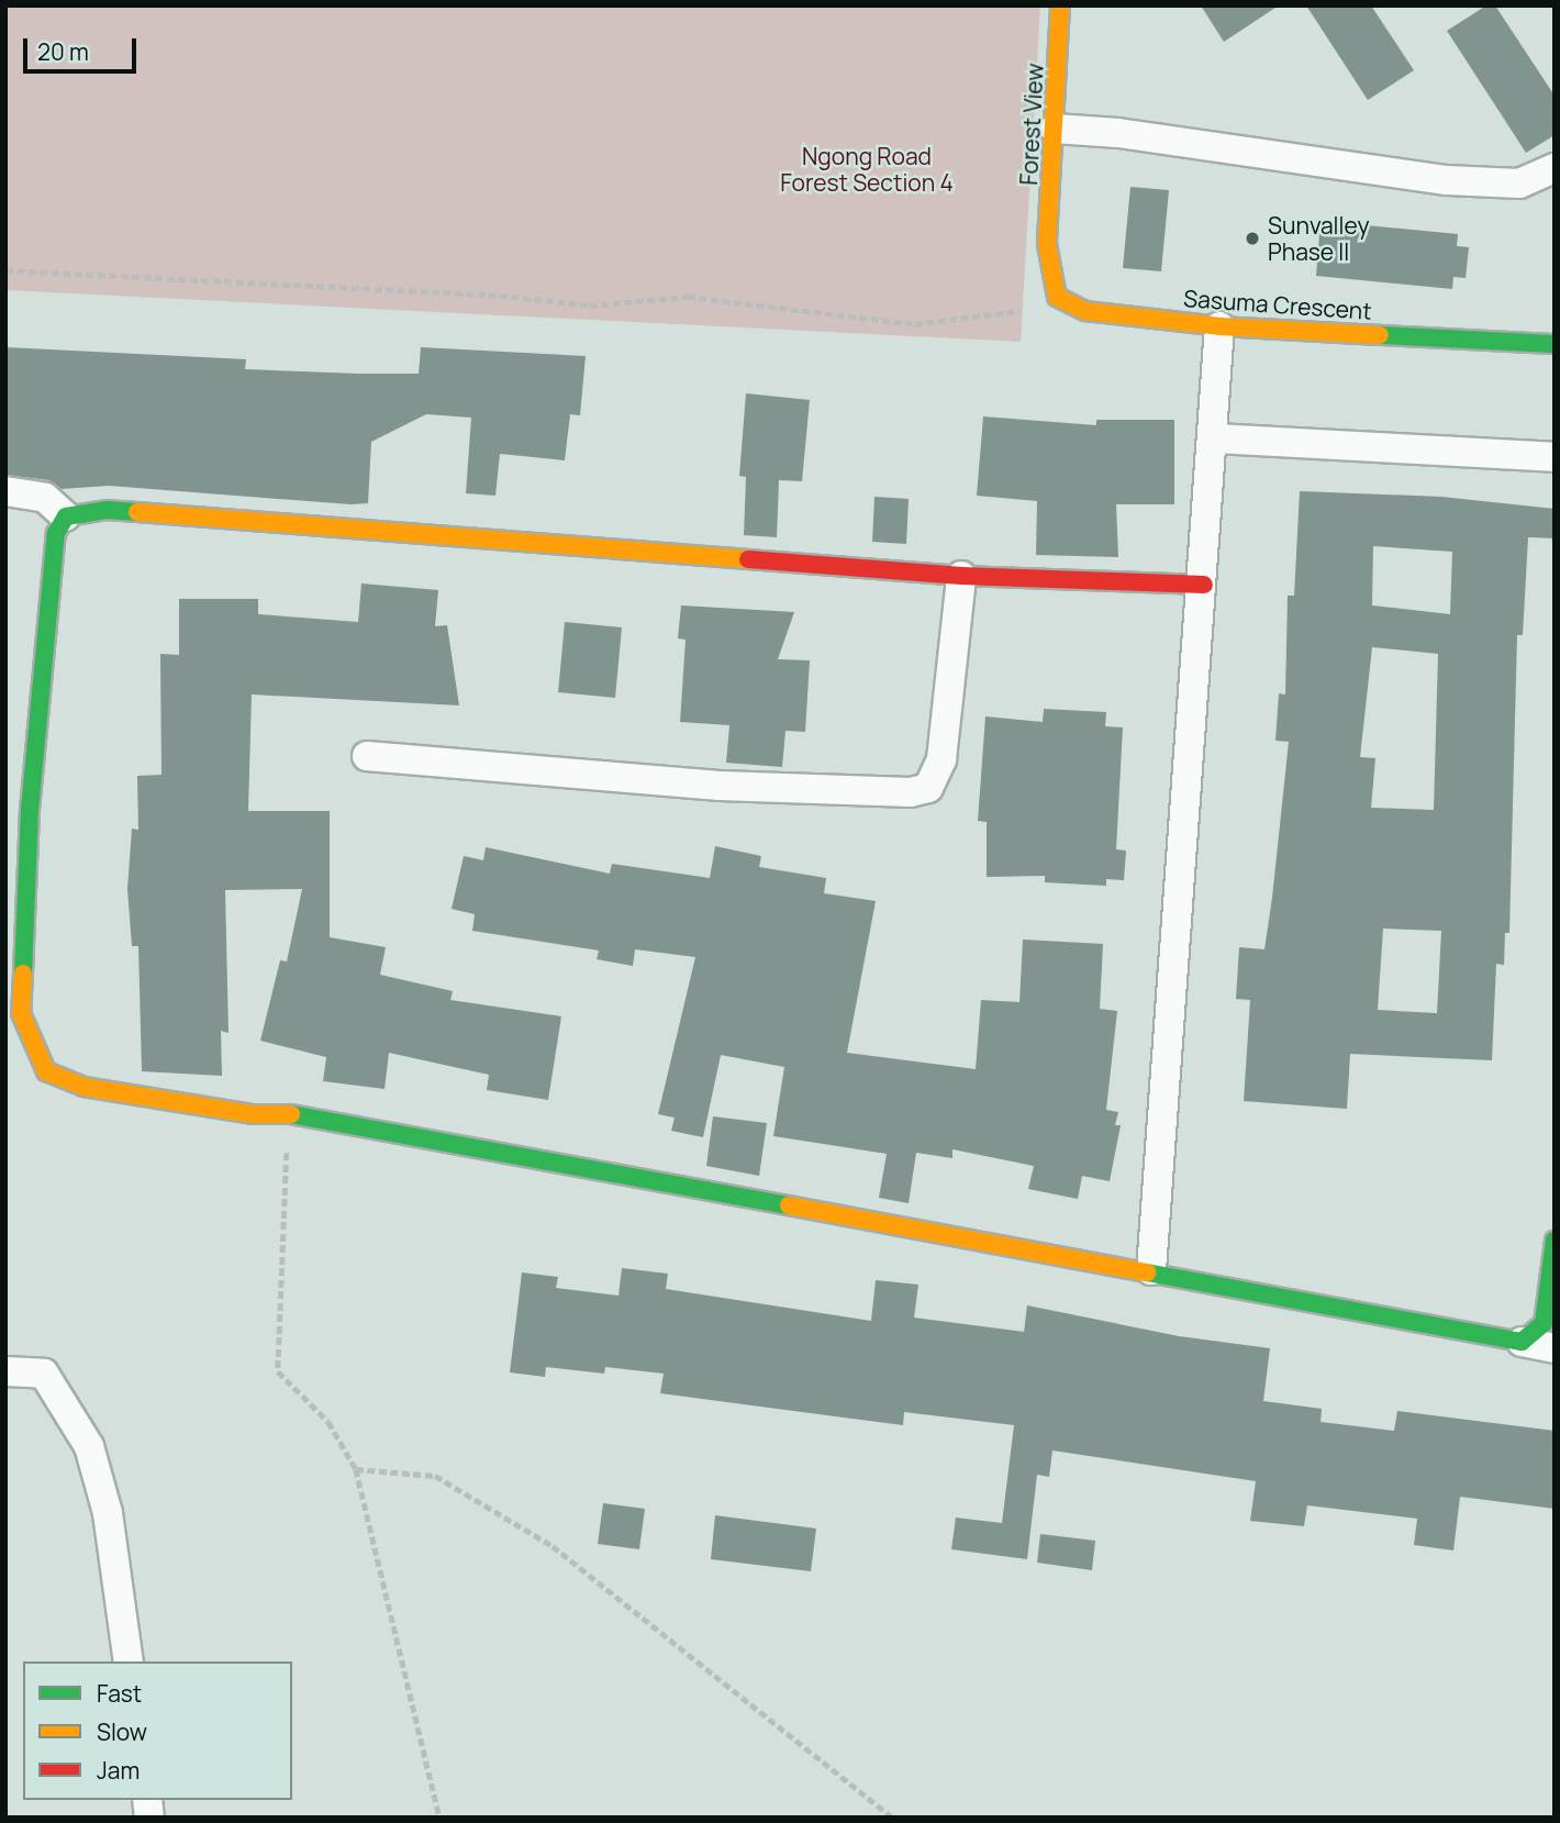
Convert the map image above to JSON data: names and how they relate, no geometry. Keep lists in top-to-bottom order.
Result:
{
  "streets": {
    "street": ["Forest View", "Sasuma Crescent"]
  },
  "crossings": [
    ["Forest View", "Sasuma Crescent"]
  ],
  "parks": ["Ngong Road Forest Section 4"],
  "places": ["Sunvalley Phase II"],
  "legend": ["Fast", "Slow", "Jam"],
  "scale_bar": "20 m"
}
